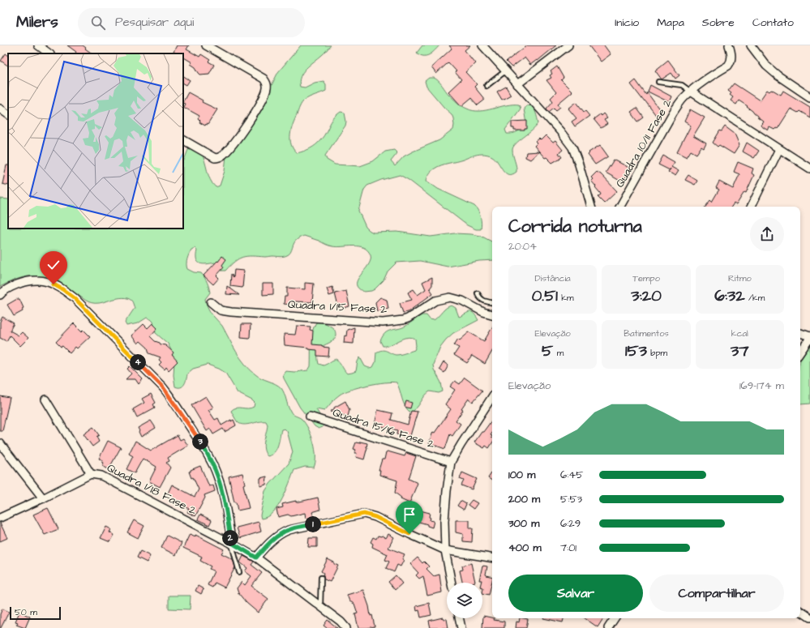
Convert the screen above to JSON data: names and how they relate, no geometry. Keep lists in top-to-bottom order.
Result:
{
  "streets": {
    "street": [
      "Quadra 10/11 Fase 2",
      "Quadra 1/15 Fase 2",
      "Quadra 15/16 Fase 2",
      "Quadra 1/18 Fase 2"
    ]
  },
  "scale_bar": "50 m",
  "page": {
    "header": "Milers",
    "search": "Pesquisar aqui",
    "nav": [
      "Início",
      "Mapa",
      "Sobre",
      "Contato"
    ],
    "heading": ["Corrida noturna", "20:04"],
    "stats": [
      ["Distância", "0.51 km"],
      ["Tempo", "3:20"],
      ["Ritmo", "6:32 /km"],
      ["Elevação", "5 m"],
      ["Batimentos", "153 bpm"],
      ["kcal", "37"]
    ],
    "pins": [
      "4",
      "3",
      "1",
      "2"
    ],
    "chart": ["Elevação", "169–174 m"],
    "list": [
      {
        "name": "100 m",
        "note": "6:45"
      },
      {
        "name": "200 m",
        "note": "5:53"
      },
      {
        "name": "300 m",
        "note": "6:29"
      },
      {
        "name": "400 m",
        "note": "7:01"
      }
    ],
    "buttons": ["Salvar", "Compartilhar"],
    "scale": "50 m"
  }
}
